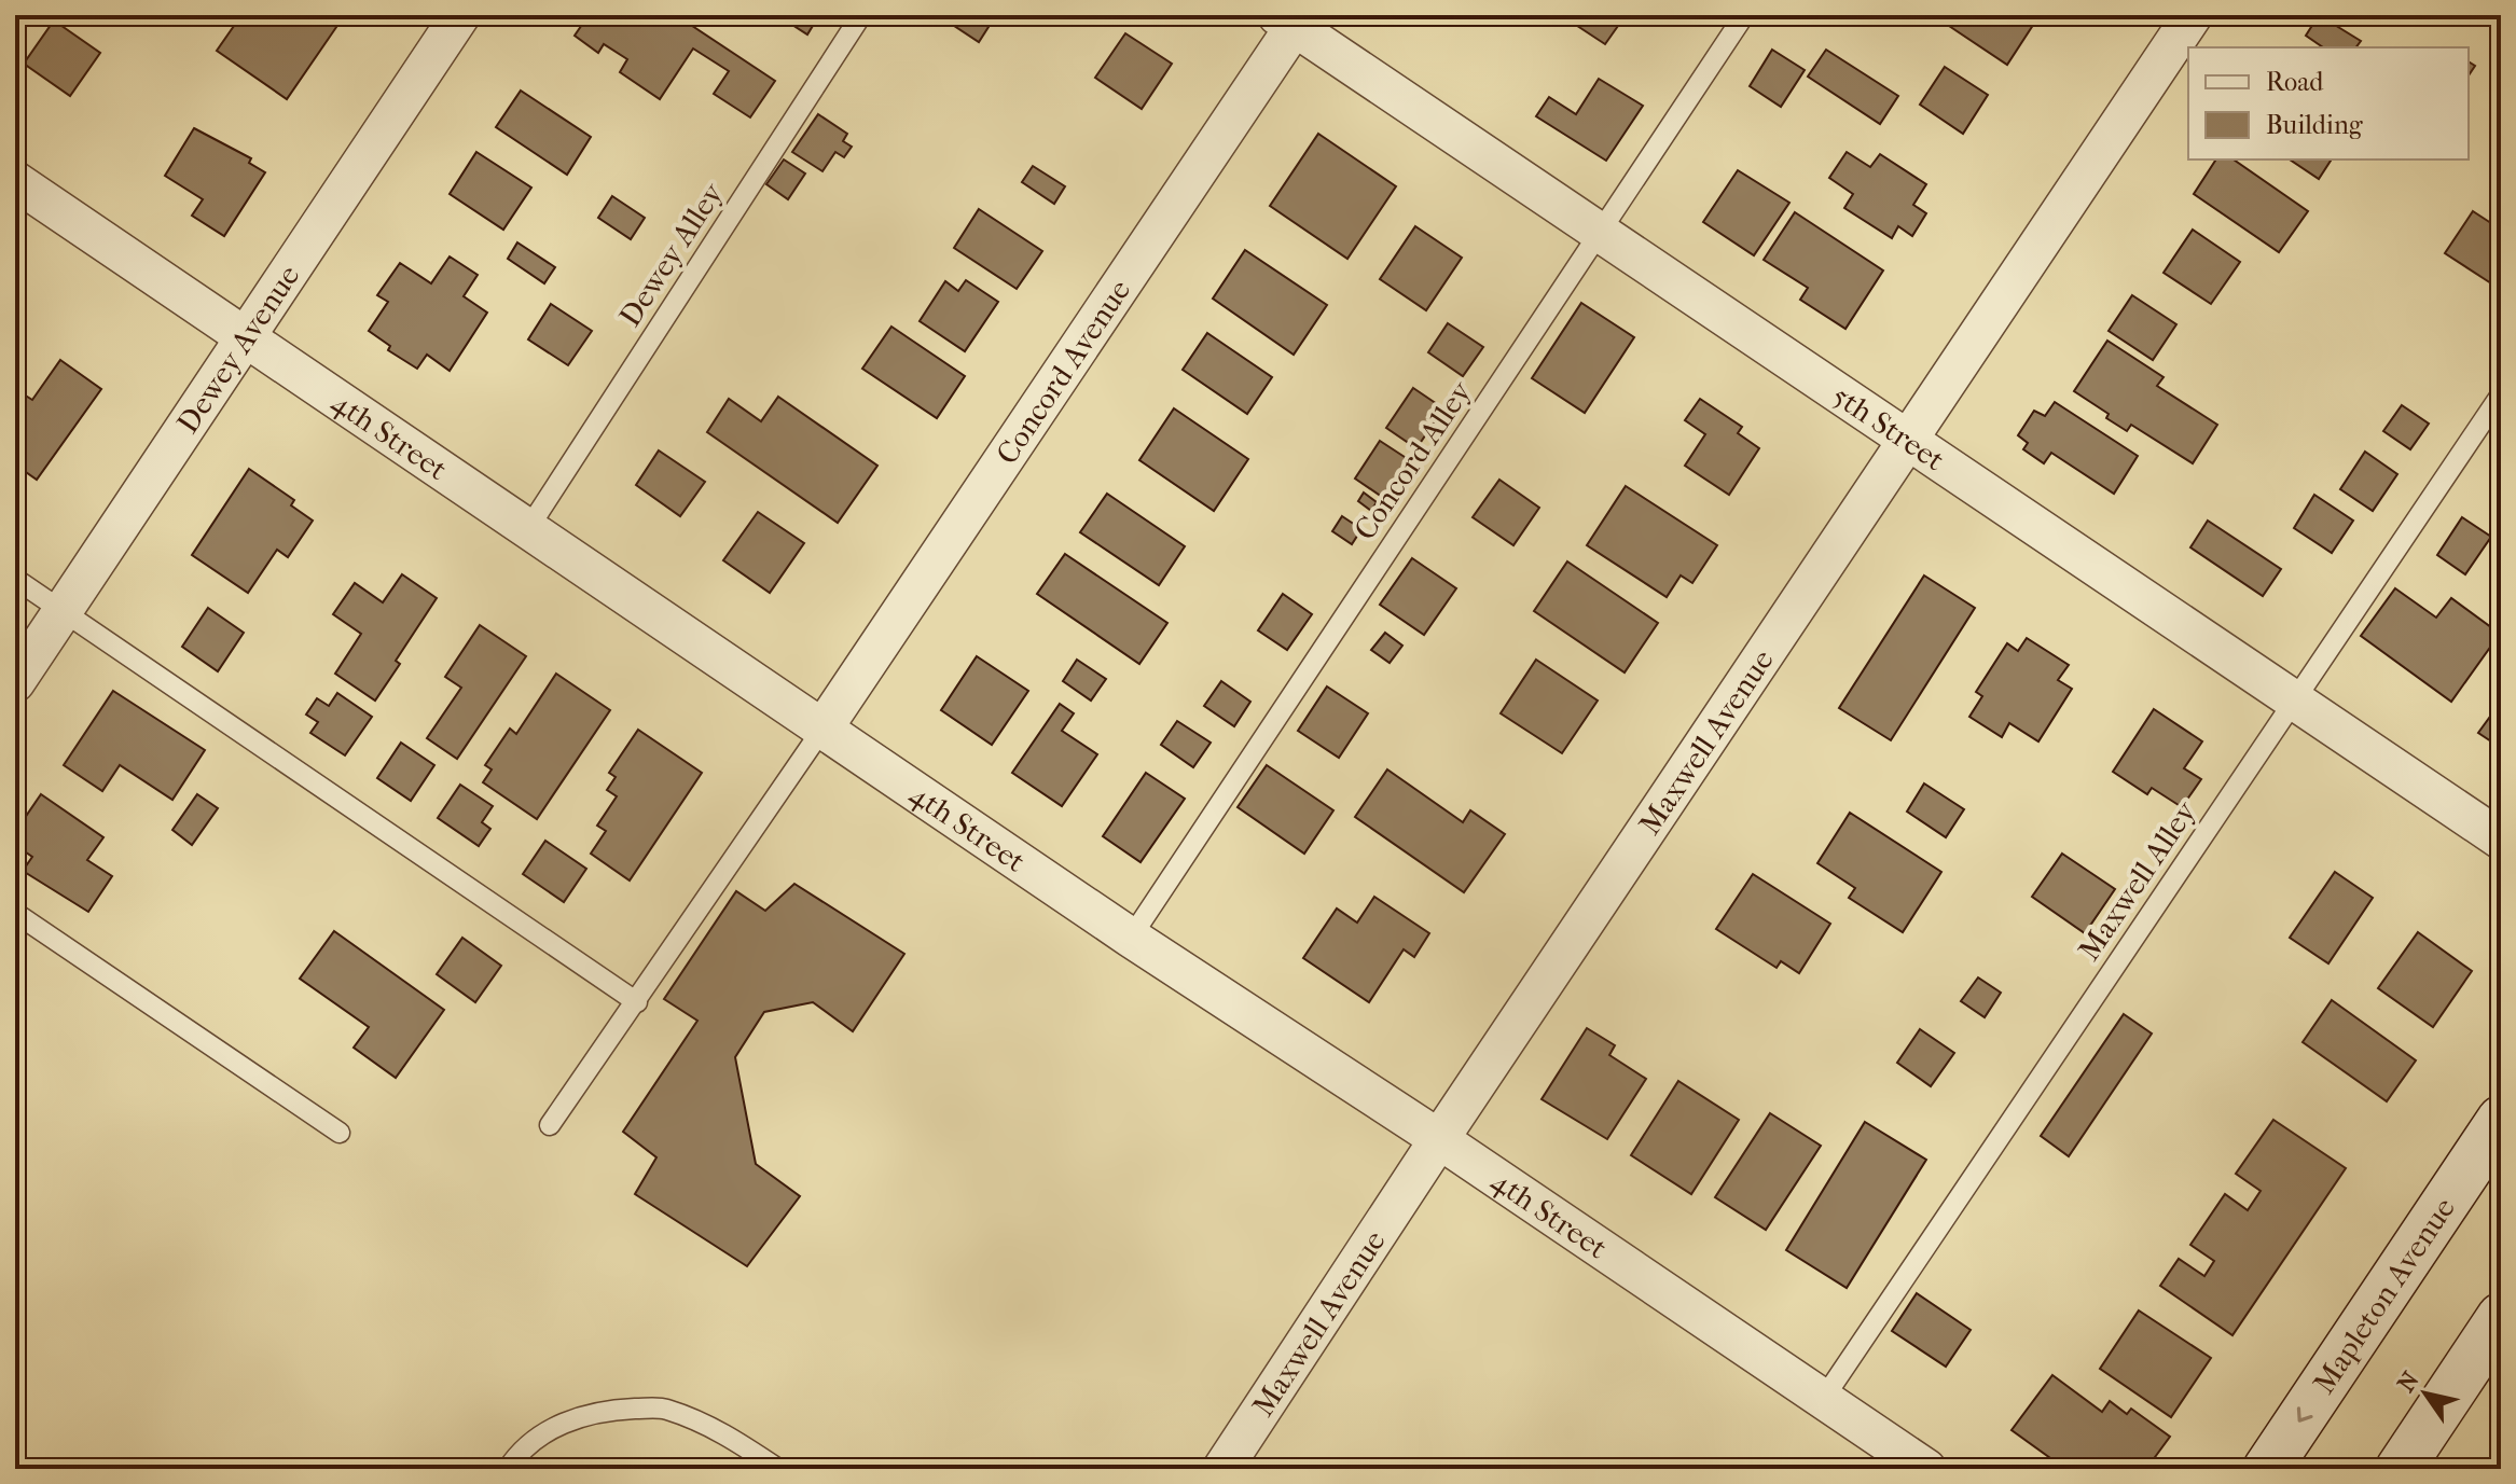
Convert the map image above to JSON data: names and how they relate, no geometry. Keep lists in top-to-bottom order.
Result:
{
  "streets": {
    "street": [
      "Dewey Avenue",
      "Concord Avenue",
      "5th Street",
      "4th Street",
      "Maxwell Avenue",
      "Mapleton Avenue"
    ],
    "lane": ["Dewey Alley", "Concord Alley", "Maxwell Alley"]
  },
  "crossings": [
    ["Dewey Alley", "4th Street"],
    ["Dewey Avenue", "4th Street"],
    ["Concord Avenue", "5th Street"],
    ["Concord Avenue", "4th Street"],
    ["5th Street", "Concord Alley"],
    ["5th Street", "Maxwell Avenue"],
    ["5th Street", "Maxwell Alley"],
    ["4th Street", "Concord Alley"],
    ["4th Street", "Maxwell Avenue"],
    ["4th Street", "Maxwell Alley"]
  ],
  "legend": ["Road", "Building"],
  "north": "top left"
}
